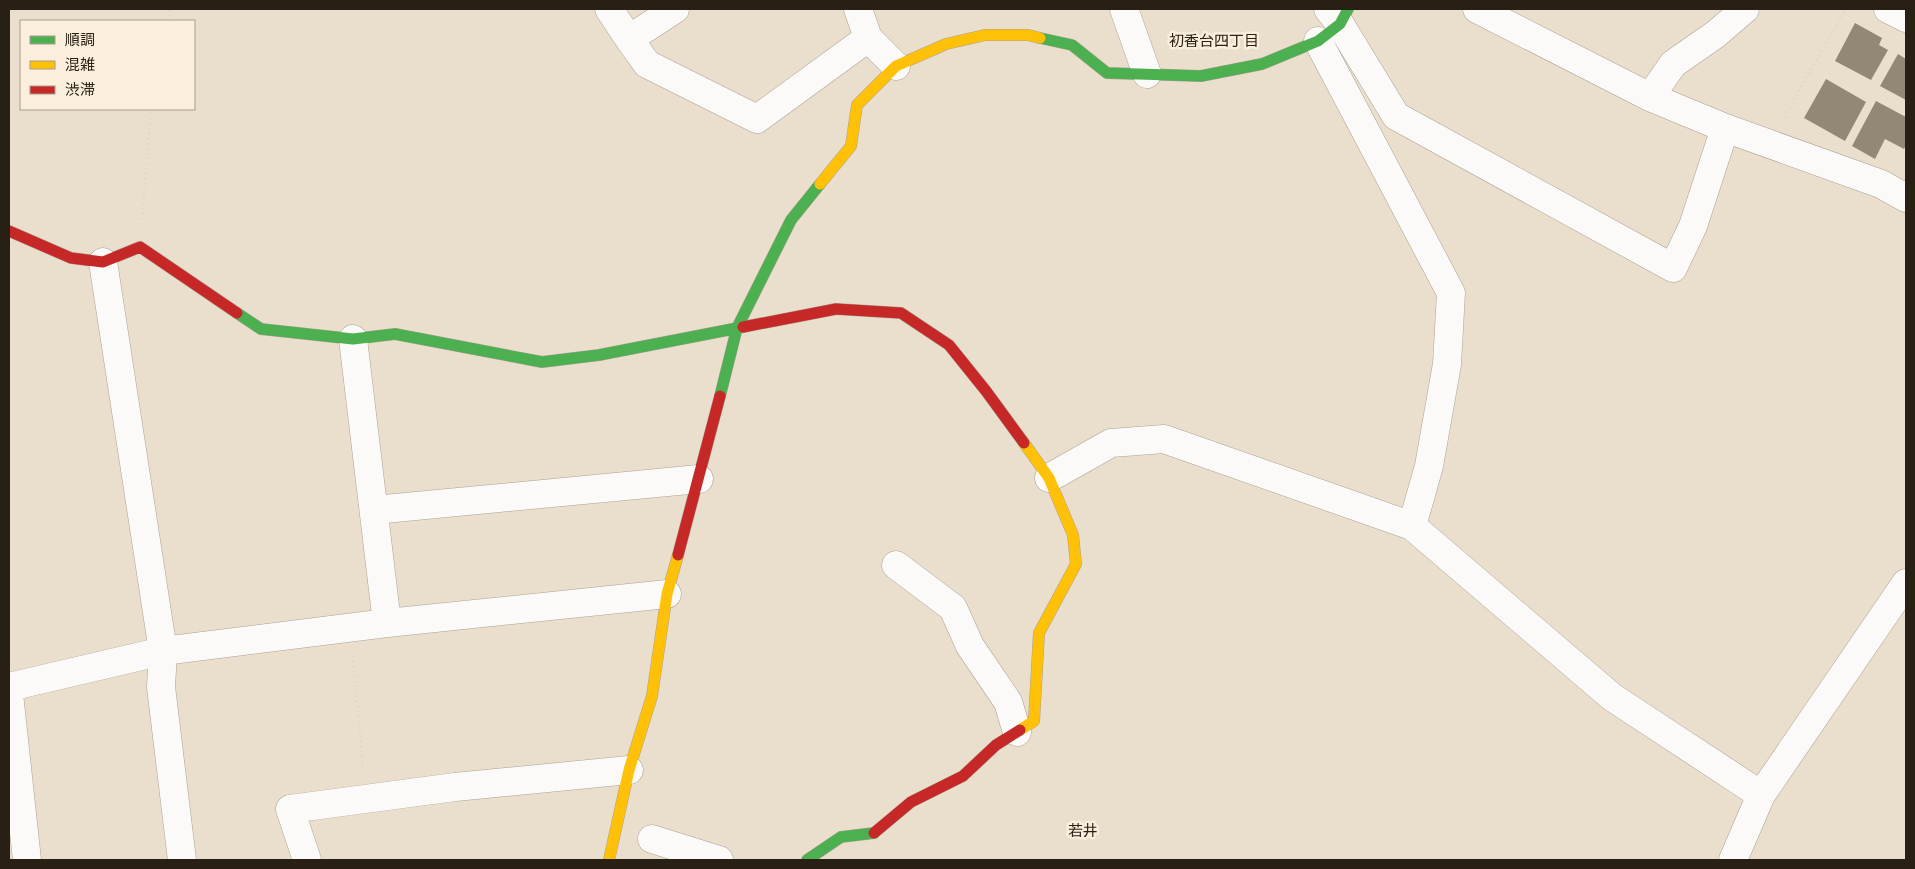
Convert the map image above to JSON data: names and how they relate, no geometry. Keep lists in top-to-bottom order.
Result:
{
  "districts": ["初香台四丁目", "若井"],
  "legend": ["順調", "混雑", "渋滞"]
}
